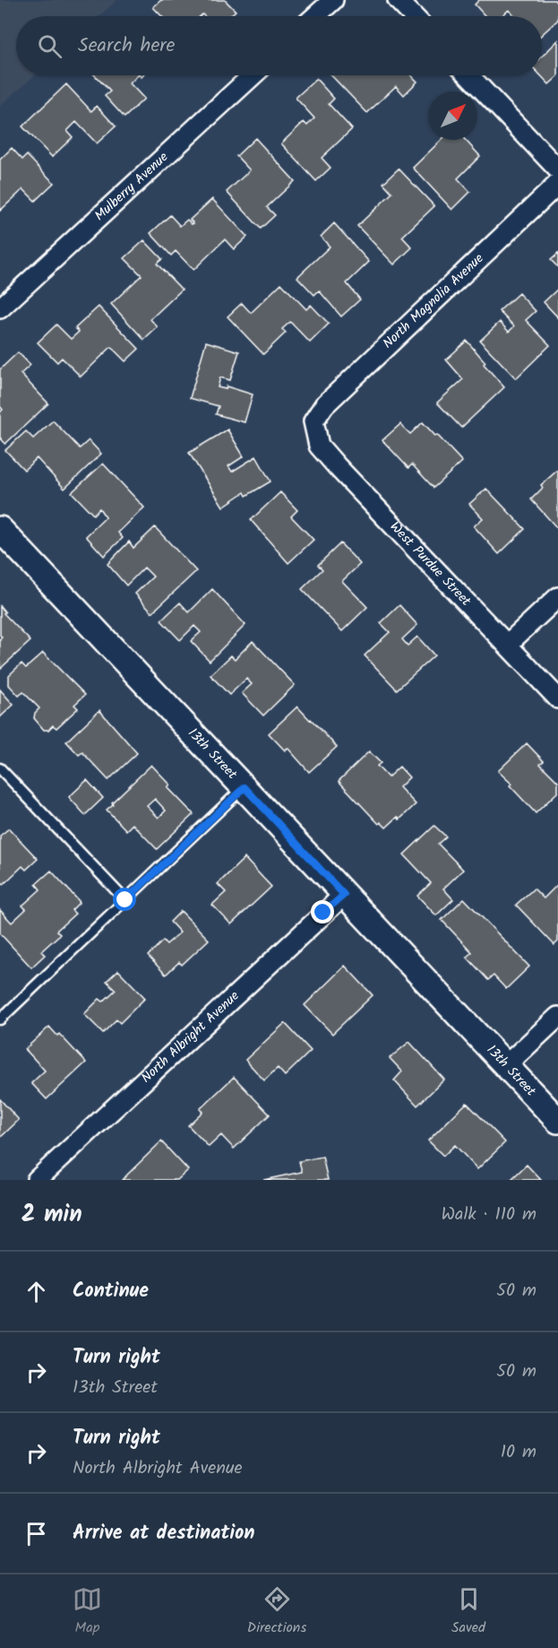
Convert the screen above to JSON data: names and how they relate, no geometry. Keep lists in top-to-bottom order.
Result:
{
  "streets": {
    "street": [
      "Mulberry Avenue",
      "North Magnolia Avenue",
      "West Purdue Street",
      "13th Street",
      "North Albright Avenue"
    ]
  },
  "crossings": [
    ["North Magnolia Avenue", "West Purdue Street"],
    ["13th Street", "North Albright Avenue"]
  ],
  "north": "top right",
  "page": {
    "search": "Search here",
    "heading": ["2 min", "Walk · 110 m"],
    "list": [
      ["Continue", "50 m"],
      ["Turn right", "13th Street", "50 m"],
      ["Turn right", "North Albright Avenue", "10 m"],
      "Arrive at destination"
    ],
    "nav": ["Map", "Directions", "Saved"]
  }
}
